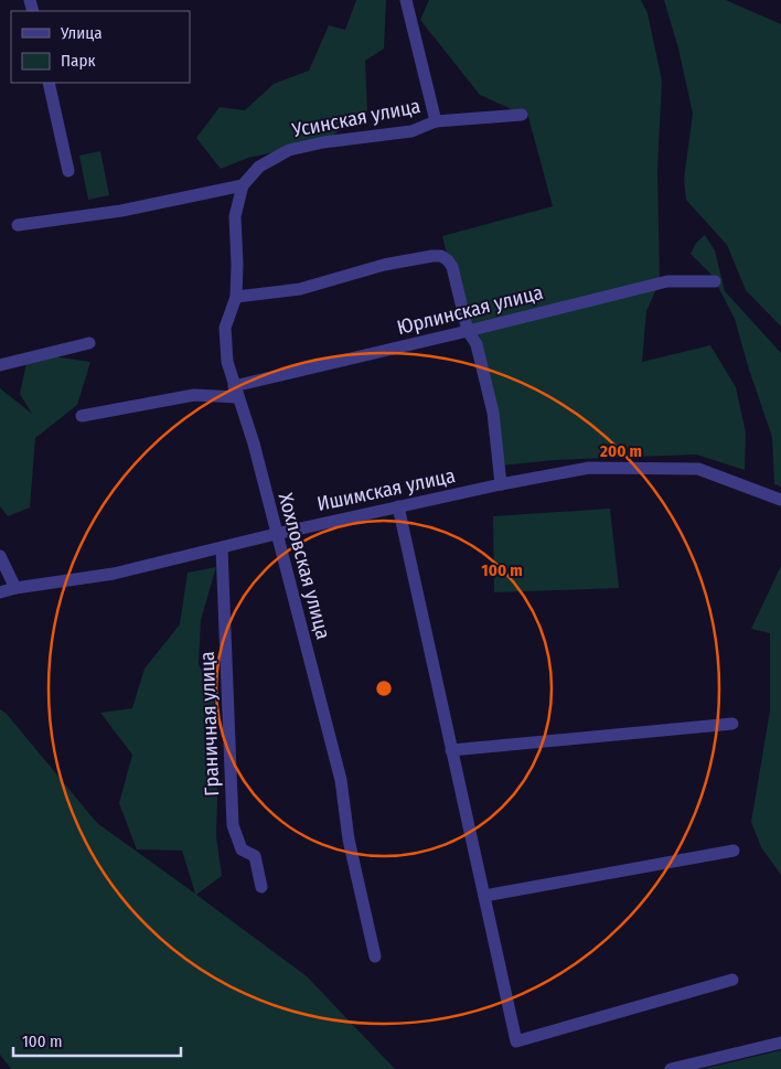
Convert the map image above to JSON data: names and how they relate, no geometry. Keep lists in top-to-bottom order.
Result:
{
  "streets": {
    "street": [
      "Усинская улица",
      "Юрлинская улица",
      "Ишимская улица",
      "Хохловская улица",
      "Граничная улица"
    ]
  },
  "crossings": [
    ["Усинская улица", "Хохловская улица"],
    ["Юрлинская улица", "Хохловская улица"],
    ["Ишимская улица", "Хохловская улица"],
    ["Ишимская улица", "Граничная улица"]
  ],
  "legend": ["Улица", "Парк"],
  "scale_bar": "100 m",
  "rings": ["200 m", "100 m"]
}
